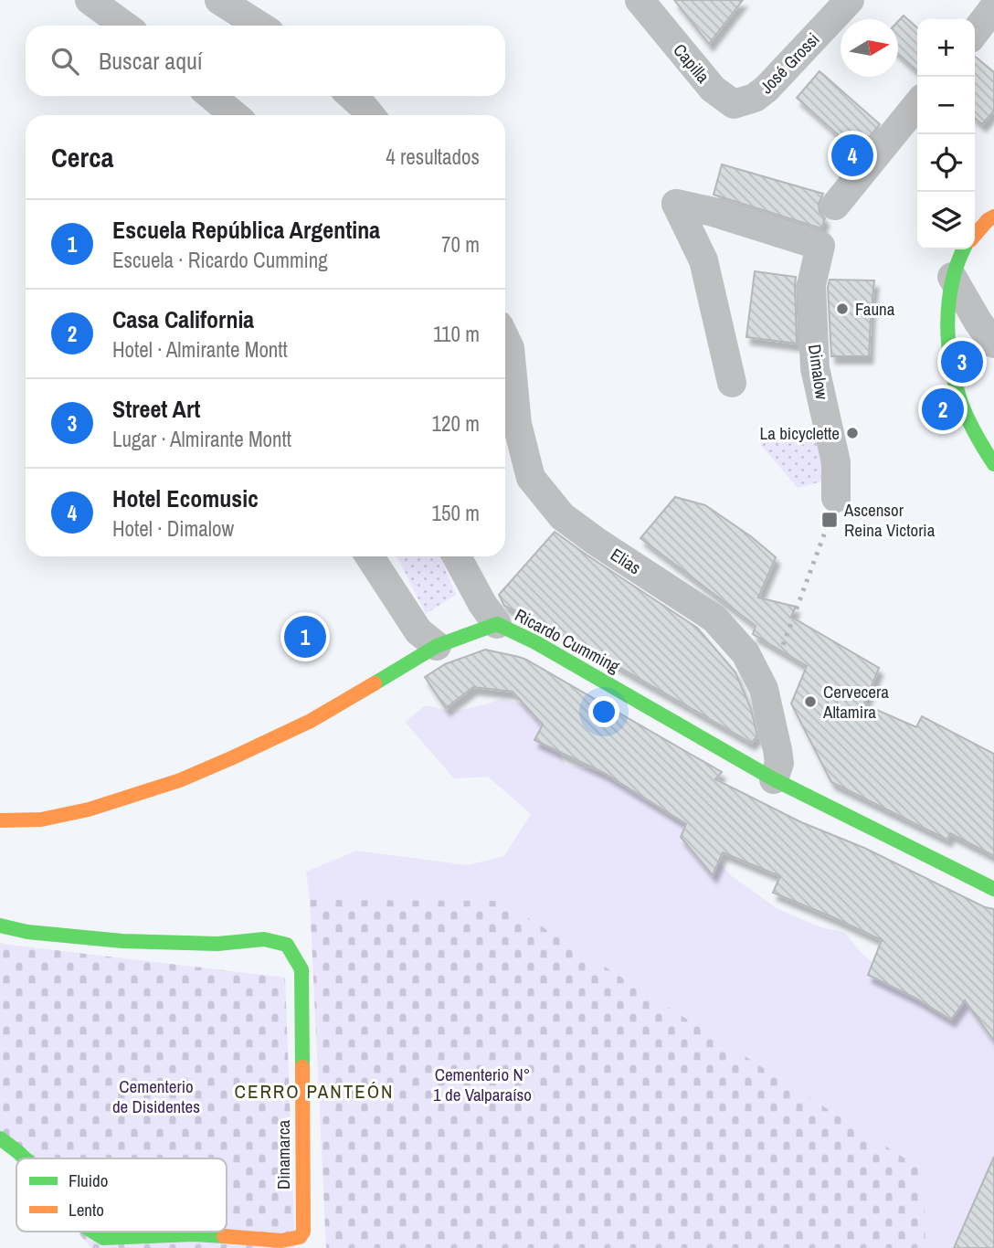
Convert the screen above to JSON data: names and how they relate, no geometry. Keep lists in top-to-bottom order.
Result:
{
  "streets": {
    "street": [
      "Capilla",
      "José Grossi",
      "Dimalow",
      "Elias",
      "Ricardo Cumming",
      "Dinamarca"
    ]
  },
  "crossings": [
    ["Capilla", "José Grossi"],
    ["Elias", "Ricardo Cumming"]
  ],
  "districts": ["CERRO PANTEÓN"],
  "parks": ["Cementerio N° 1 de Valparaíso", "Cementerio de Disidentes"],
  "places": {
    "other": ["Fauna", "La bicyclette", "Cervecera Altamira"],
    "transit": ["Ascensor Reina Victoria"]
  },
  "legend": ["Fluido", "Lento"],
  "north": "right",
  "page": {
    "map_buttons": ["+", "−"],
    "search": "Buscar aquí",
    "heading": ["Cerca", "4 resultados"],
    "pins": [
      "4",
      "3",
      "2",
      "1"
    ],
    "list": [
      {
        "mark": "1",
        "name": "Escuela República Argentina",
        "note": "Escuela · Ricardo Cumming",
        "value": "70 m"
      },
      {
        "mark": "2",
        "name": "Casa California",
        "note": "Hotel · Almirante Montt",
        "value": "110 m"
      },
      {
        "mark": "3",
        "name": "Street Art",
        "note": "Lugar · Almirante Montt",
        "value": "120 m"
      },
      {
        "mark": "4",
        "name": "Hotel Ecomusic",
        "note": "Hotel · Dimalow",
        "value": "150 m"
      }
    ]
  }
}
